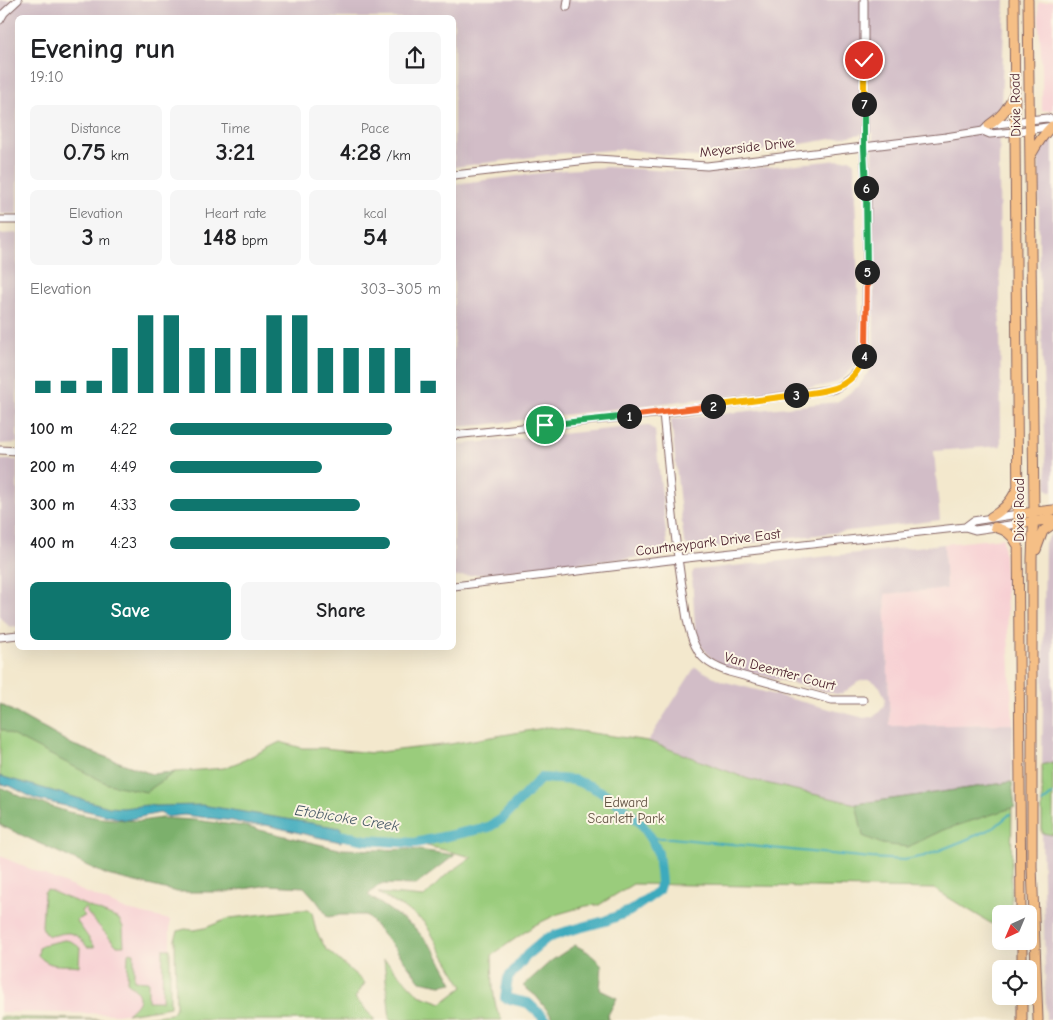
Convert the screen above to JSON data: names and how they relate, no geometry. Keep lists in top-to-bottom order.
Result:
{
  "streets": {
    "main road": ["Dixie Road", "Courtneypark Drive East"],
    "street": ["Meyerside Drive", "Van Deemter Court"]
  },
  "crossings": [
    ["Dixie Road", "Meyerside Drive"],
    ["Dixie Road", "Courtneypark Drive East"],
    ["Courtneypark Drive East", "Van Deemter Court"]
  ],
  "water": ["Etobicoke Creek"],
  "parks": ["Edward Scarlett Park"],
  "north": "bottom left",
  "page": {
    "heading": ["Evening run", "19:10"],
    "pins": [
      "7",
      "6",
      "5",
      "4",
      "3",
      "2",
      "1"
    ],
    "stats": [
      ["Distance", "0.75 km"],
      ["Time", "3:21"],
      ["Pace", "4:28 /km"],
      ["Elevation", "3 m"],
      ["Heart rate", "148 bpm"],
      ["kcal", "54"]
    ],
    "chart": ["Elevation", "303–305 m"],
    "list": [
      {
        "name": "100 m",
        "note": "4:22"
      },
      {
        "name": "200 m",
        "note": "4:49"
      },
      {
        "name": "300 m",
        "note": "4:33"
      },
      {
        "name": "400 m",
        "note": "4:23"
      }
    ],
    "buttons": ["Save", "Share"]
  }
}
